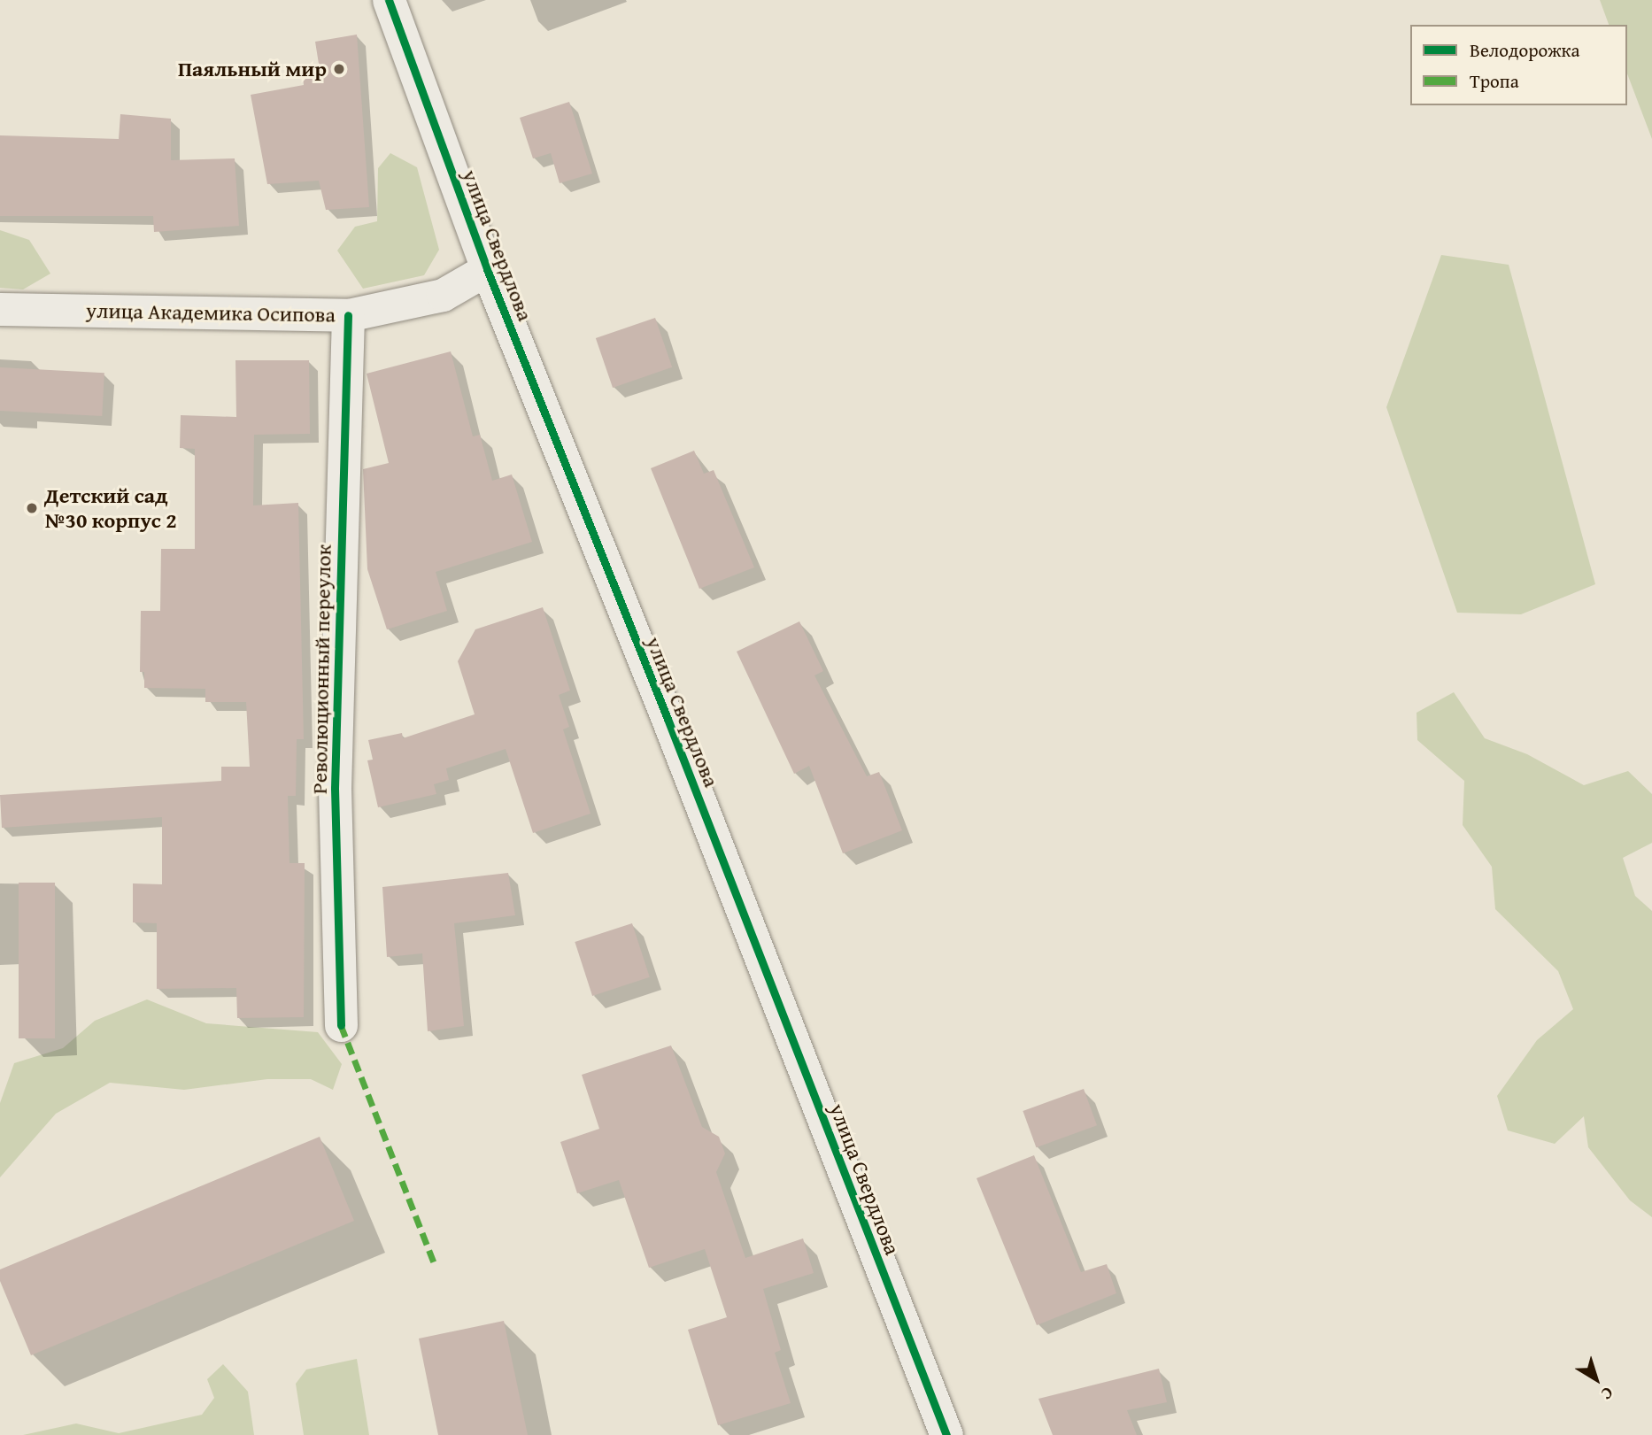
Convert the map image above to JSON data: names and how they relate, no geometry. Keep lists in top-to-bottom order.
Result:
{
  "streets": {
    "street": ["улица Свердлова", "улица Академика Осипова", "Революционный переулок"]
  },
  "crossings": [
    ["улица Свердлова", "улица Академика Осипова"],
    ["улица Академика Осипова", "Революционный переулок"]
  ],
  "places": ["Паяльный мир", "Детский сад №30 корпус 2"],
  "legend": ["Велодорожка", "Тропа"],
  "north": "bottom right"
}
